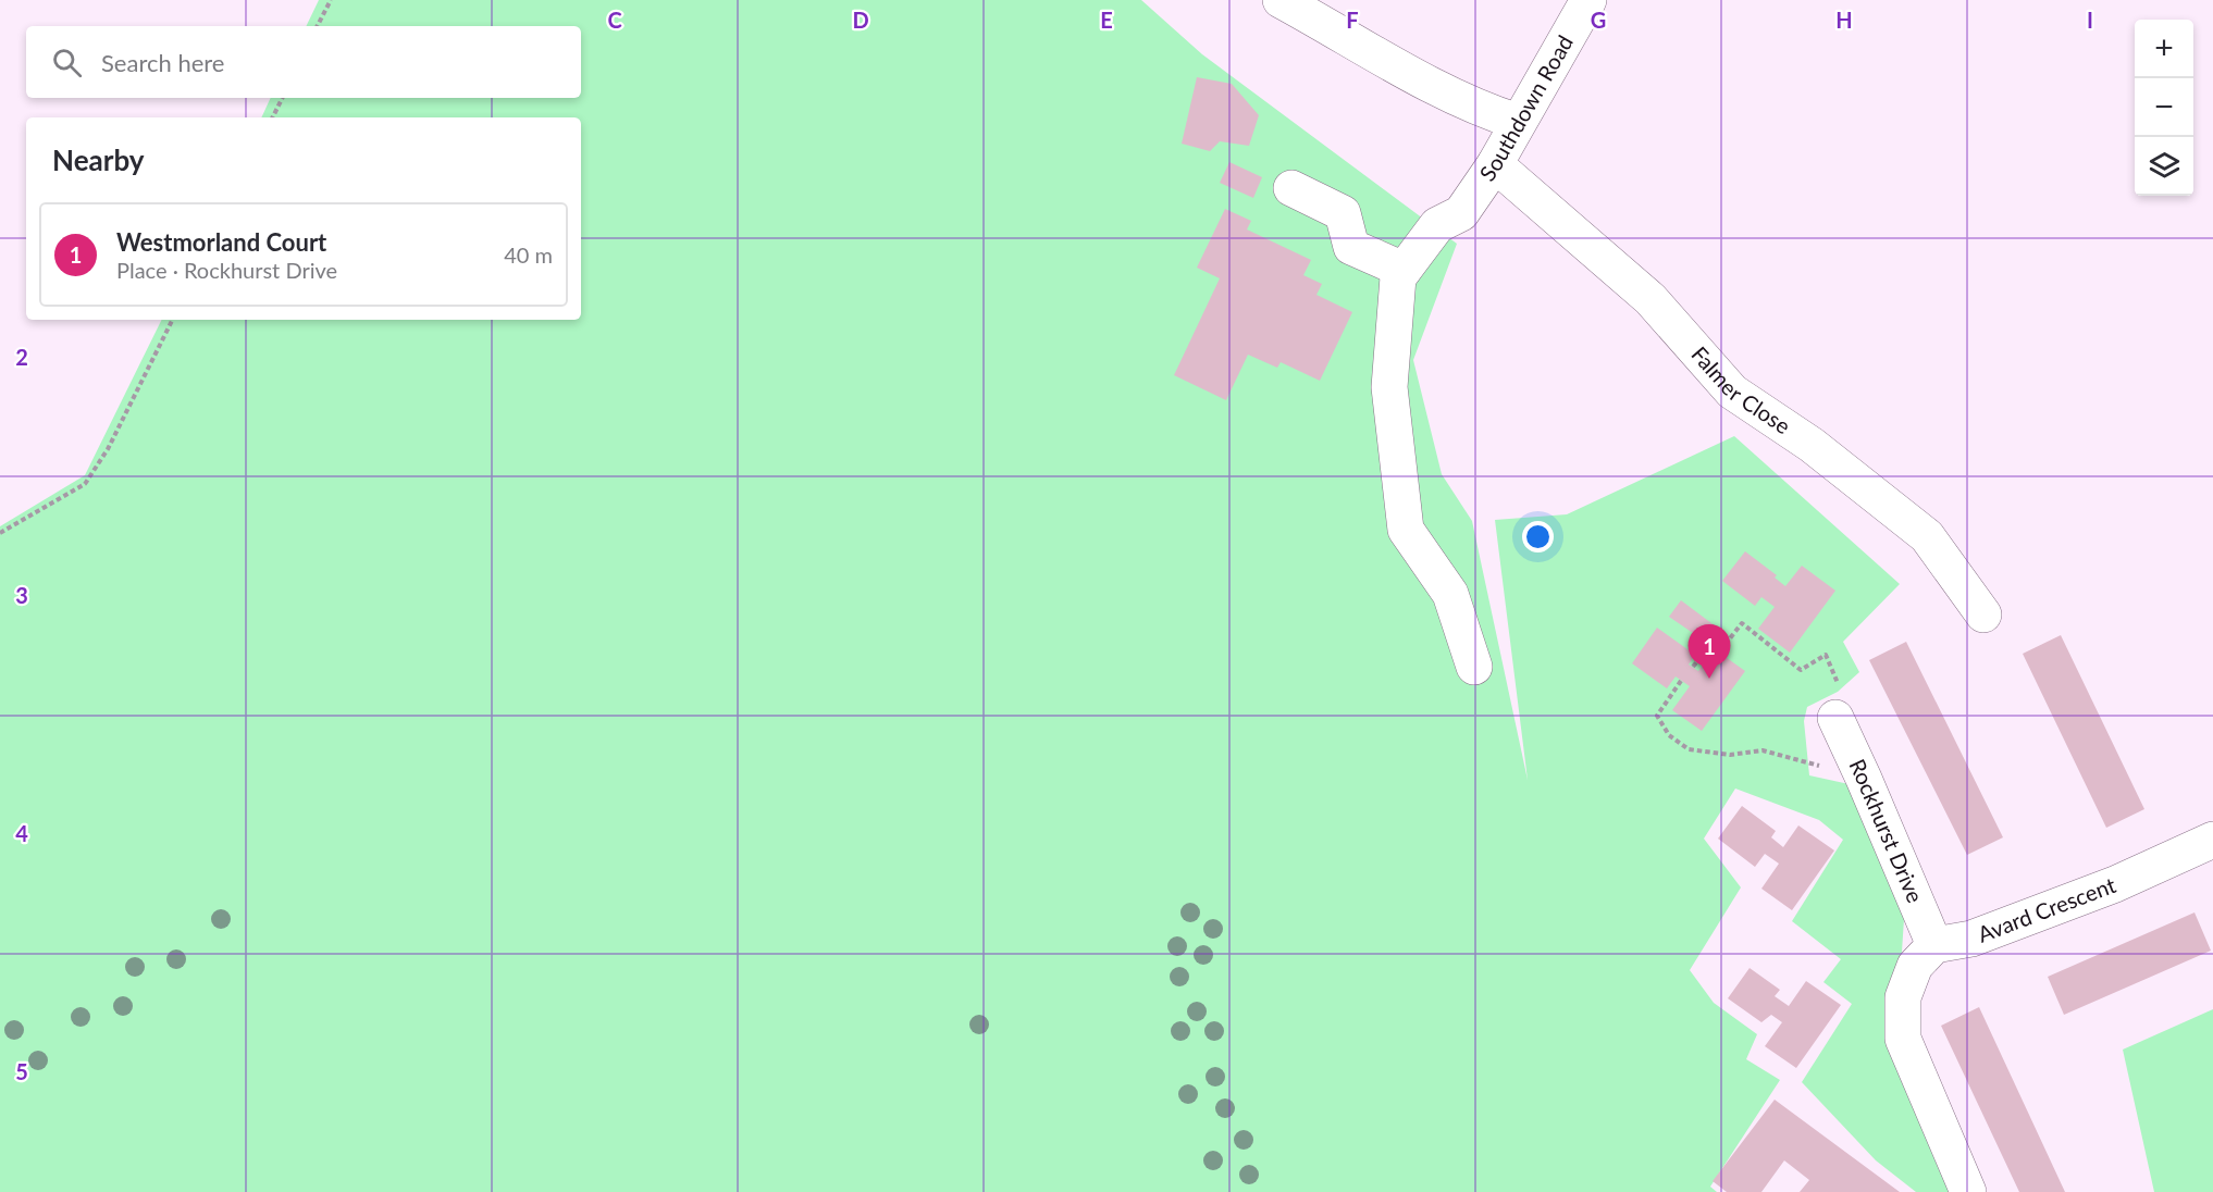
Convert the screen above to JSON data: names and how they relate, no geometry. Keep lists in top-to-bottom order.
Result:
{
  "streets": {
    "street": [
      "Southdown Road",
      "Falmer Close",
      "Rockhurst Drive",
      "Avard Crescent"
    ]
  },
  "crossings": [
    ["Southdown Road", "Falmer Close"],
    ["Rockhurst Drive", "Avard Crescent"]
  ],
  "page": {
    "map_buttons": ["+", "−"],
    "search": "Search here",
    "heading": "Nearby",
    "list": [
      {
        "mark": "1",
        "name": "Westmorland Court",
        "note": "Place · Rockhurst Drive",
        "value": "40 m"
      }
    ],
    "pins": "1"
  },
  "grid": {
    "columns": [
      "C",
      "D",
      "E",
      "F",
      "G",
      "H",
      "I"
    ],
    "rows": [
      "2",
      "3",
      "4",
      "5"
    ]
  }
}
